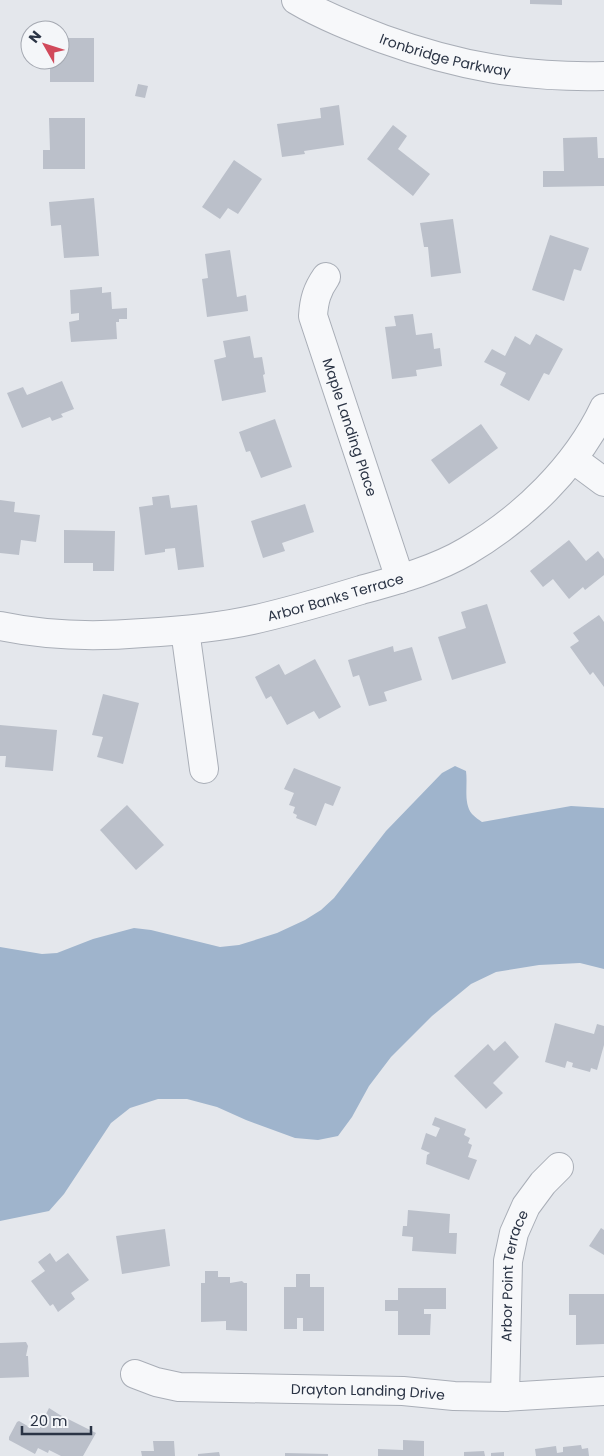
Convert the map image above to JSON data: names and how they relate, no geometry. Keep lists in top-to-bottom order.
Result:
{
  "streets": {
    "street": [
      "Ironbridge Parkway",
      "Maple Landing Place",
      "Arbor Banks Terrace",
      "Arbor Point Terrace",
      "Drayton Landing Drive"
    ]
  },
  "crossings": [
    ["Maple Landing Place", "Arbor Banks Terrace"],
    ["Arbor Point Terrace", "Drayton Landing Drive"]
  ],
  "scale_bar": "20 m",
  "north": "top left"
}
